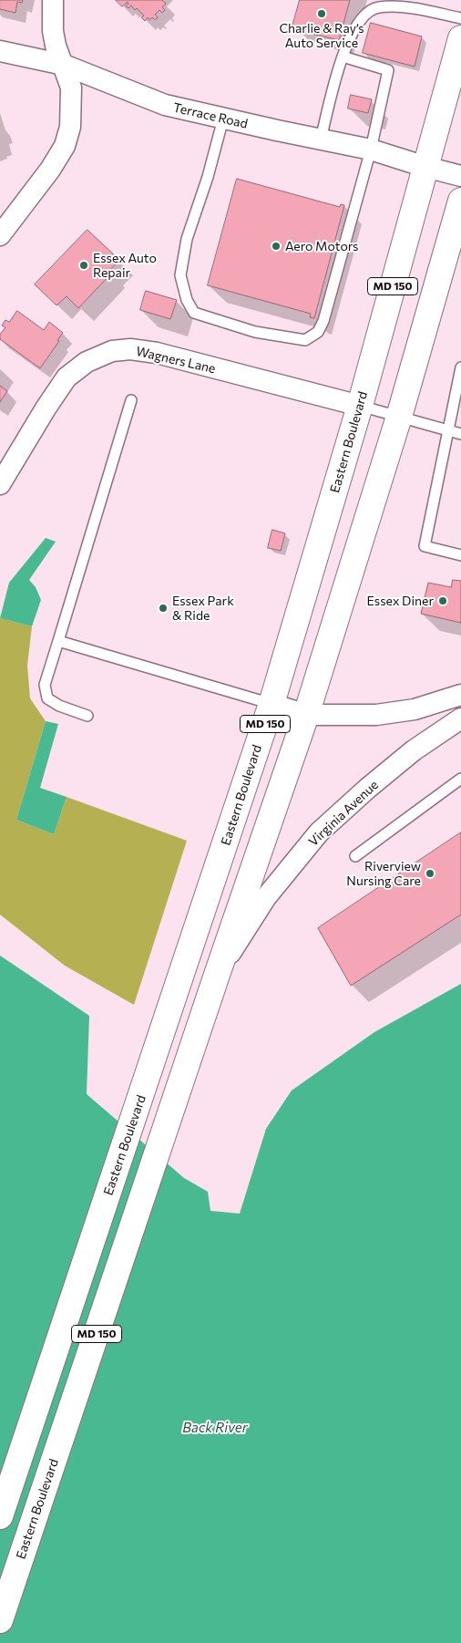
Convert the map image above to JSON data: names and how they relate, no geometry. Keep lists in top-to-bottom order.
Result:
{
  "streets": {
    "main road": ["MD 150", "Eastern Boulevard"],
    "street": ["Terrace Road", "Wagners Lane", "Virginia Avenue"]
  },
  "crossings": [
    ["Terrace Road", "Eastern Boulevard"],
    ["Wagners Lane", "Eastern Boulevard"],
    ["Eastern Boulevard", "Virginia Avenue"]
  ],
  "water": ["Back River"],
  "places": [
    "Charlie & Ray’s Auto Service",
    "Aero Motors",
    "Essex Auto Repair",
    "Essex Diner",
    "Essex Park & Ride",
    "Riverview Nursing Care"
  ]
}
